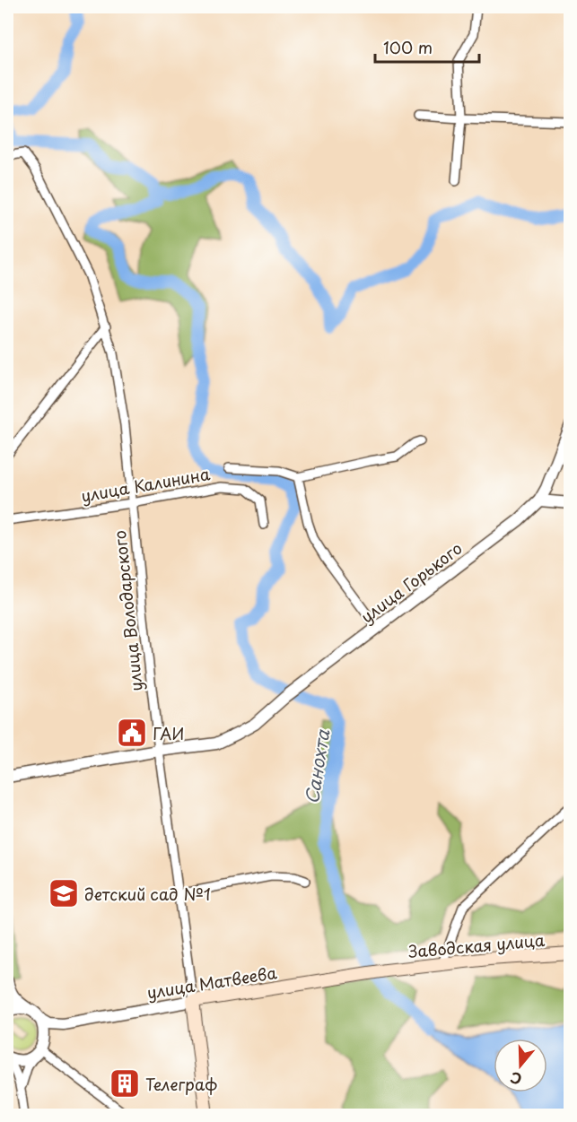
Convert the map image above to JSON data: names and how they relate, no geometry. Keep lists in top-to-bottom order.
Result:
{
  "streets": {
    "main road": ["улица Володарского", "Заводская улица", "улица Матвеева"],
    "street": ["улица Калинина", "улица Горького"]
  },
  "crossings": [
    ["улица Калинина", "улица Володарского"],
    ["улица Горького", "улица Володарского"],
    ["улица Володарского", "улица Матвеева"],
    ["Заводская улица", "улица Матвеева"]
  ],
  "water": ["Санохта"],
  "places": {
    "public building": ["ГАИ"],
    "school or university": ["детский сад №1"],
    "building": ["Телеграф"]
  },
  "scale_bar": "100 m",
  "north": "bottom"
}
